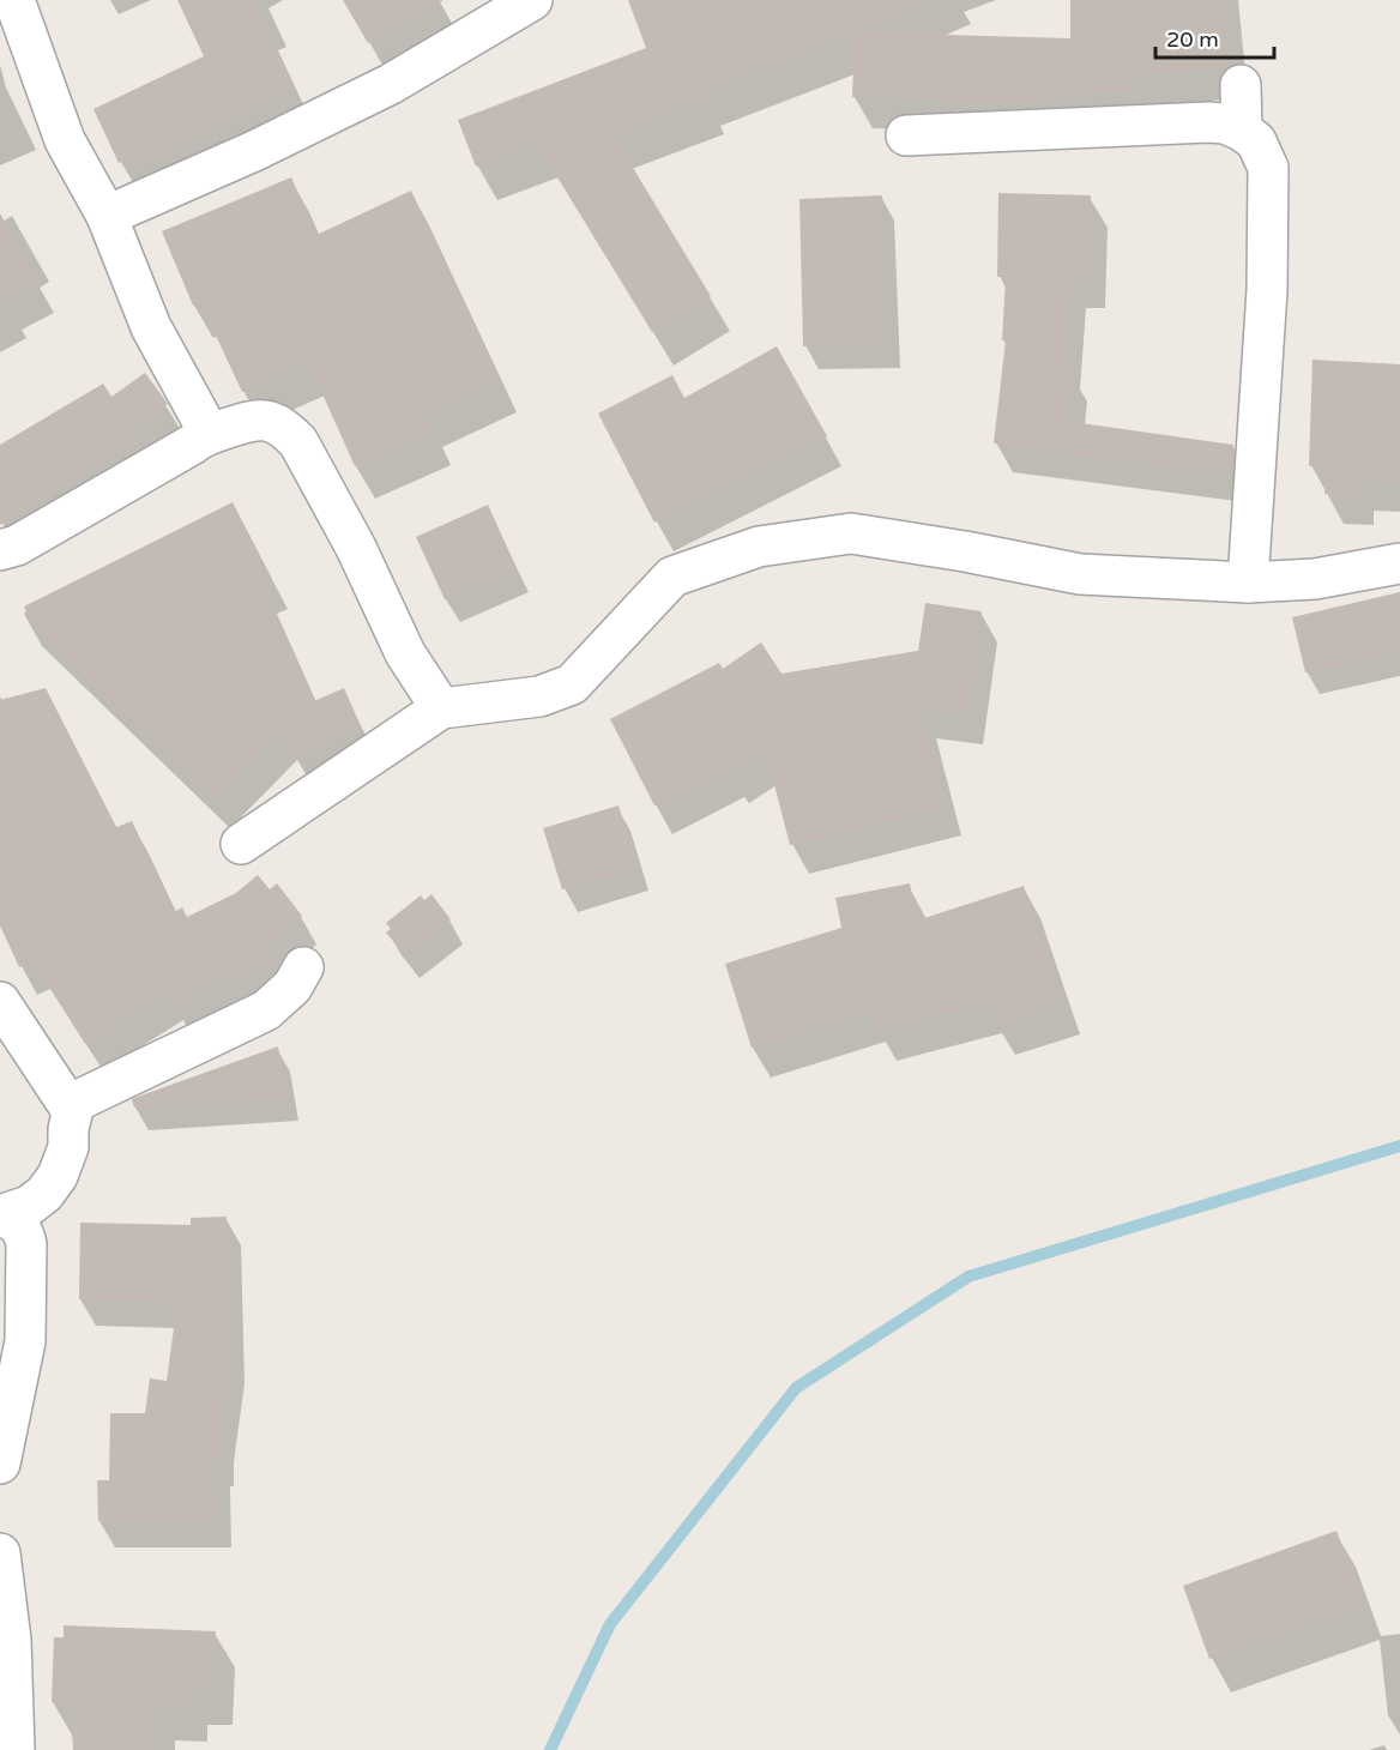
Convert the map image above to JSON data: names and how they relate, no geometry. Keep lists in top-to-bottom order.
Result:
{
  "scale_bar": "20 m"
}
